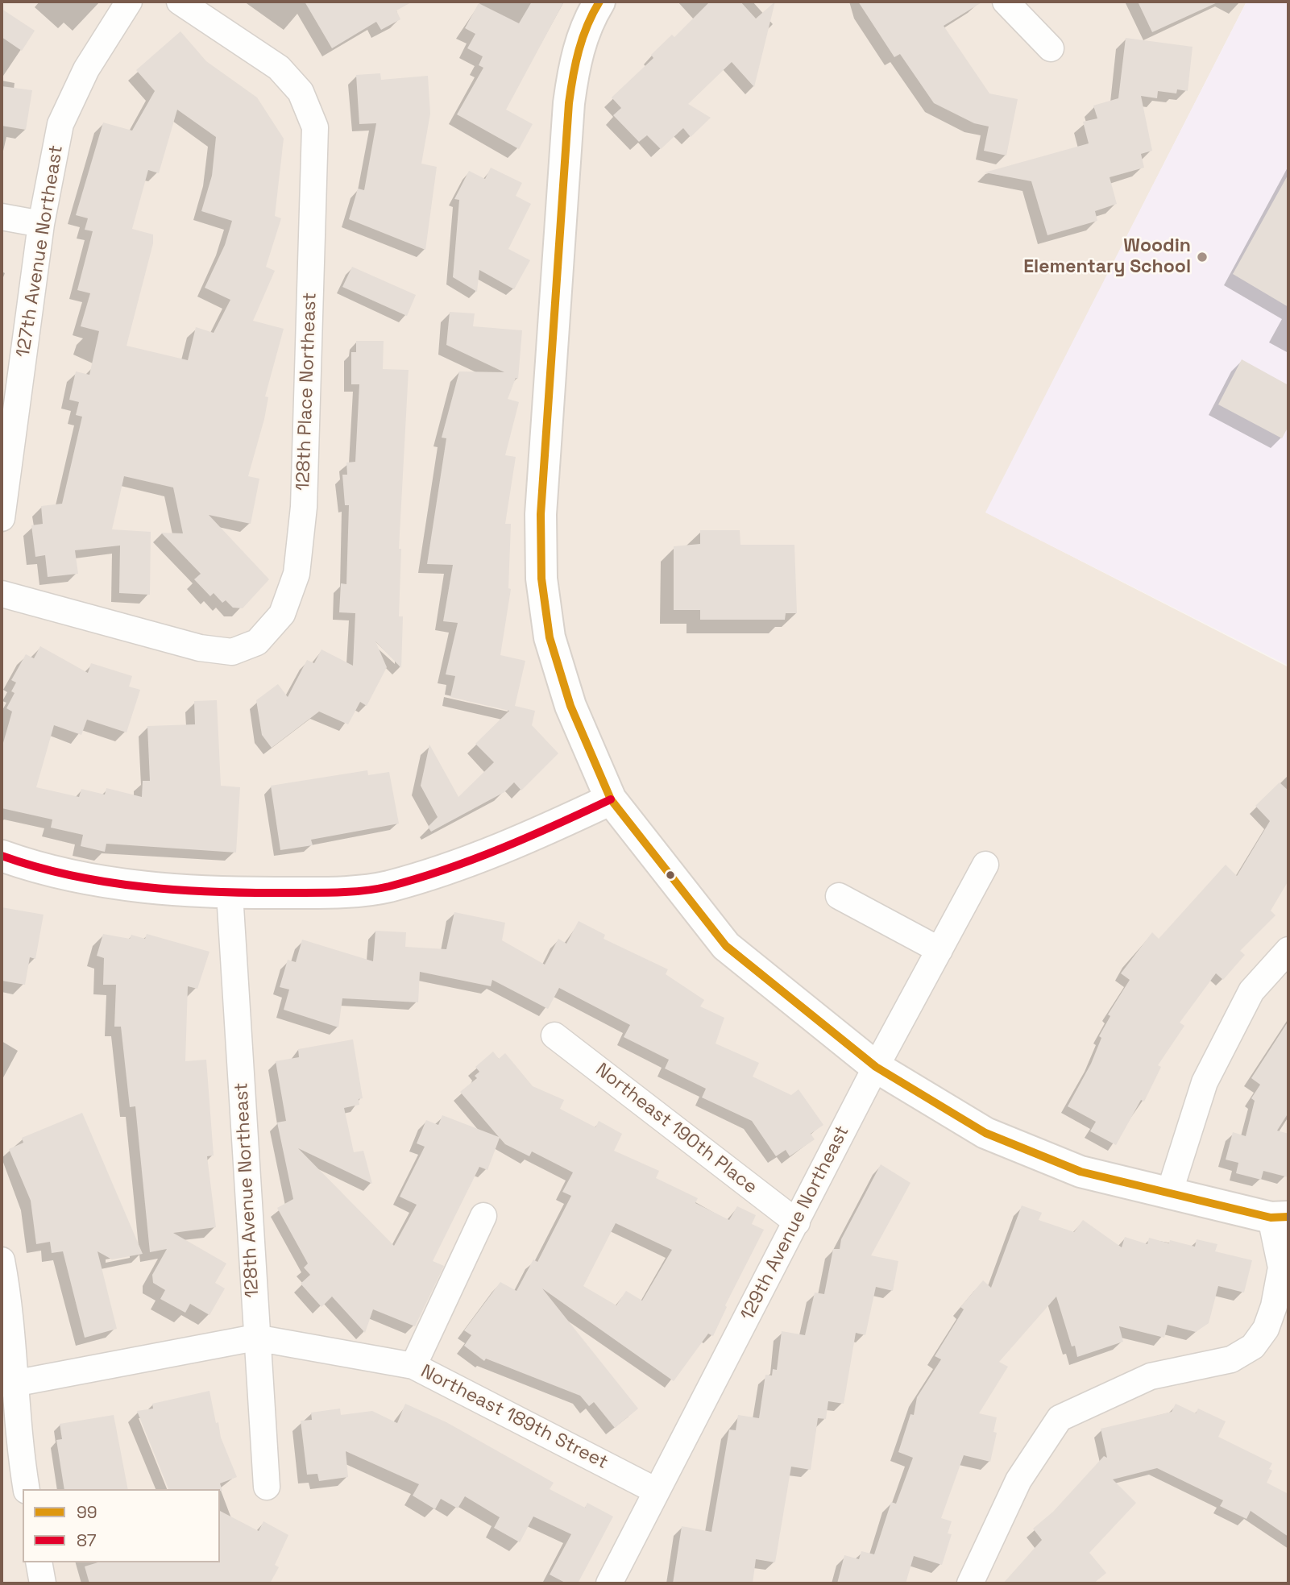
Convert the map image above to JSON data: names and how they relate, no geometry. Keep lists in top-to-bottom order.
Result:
{
  "streets": {
    "street": [
      "127th Avenue Northeast",
      "128th Place Northeast",
      "Northeast 190th Place",
      "128th Avenue Northeast",
      "129th Avenue Northeast",
      "Northeast 189th Street"
    ]
  },
  "crossings": [
    ["Northeast 190th Place", "129th Avenue Northeast"],
    ["128th Avenue Northeast", "Northeast 189th Street"],
    ["129th Avenue Northeast", "Northeast 189th Street"]
  ],
  "places": ["Woodin Elementary School"],
  "lines": ["transit line 99", "transit line 87"],
  "legend": ["99", "87"]
}
